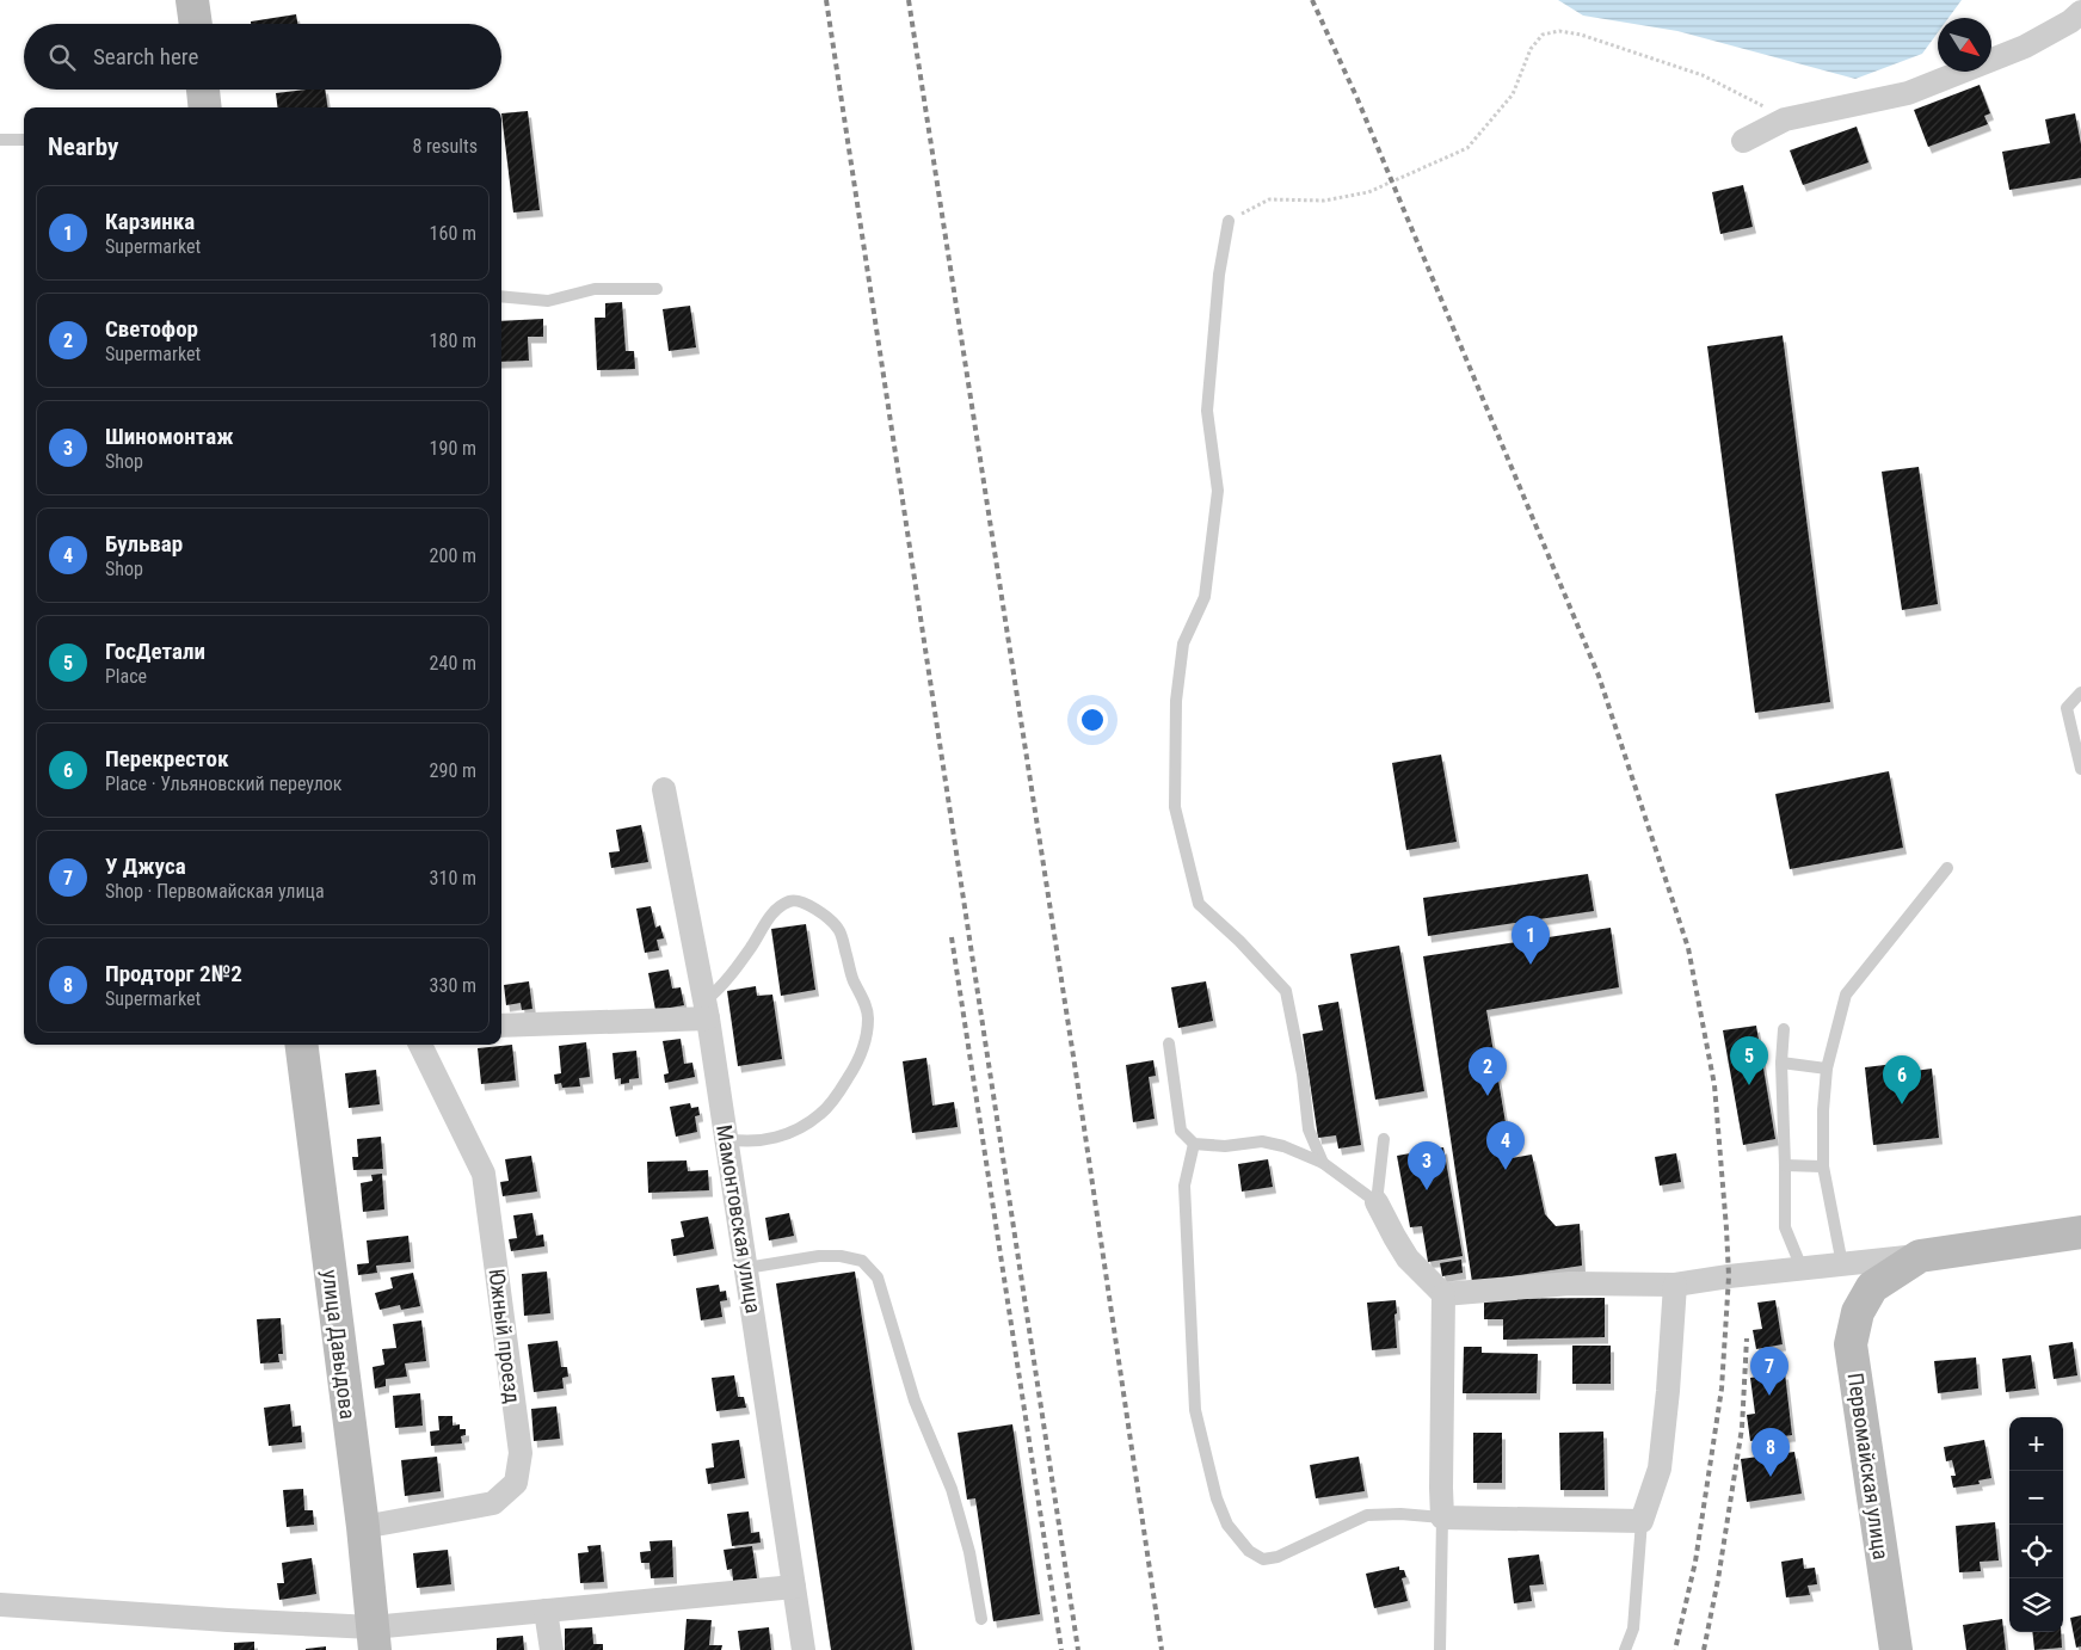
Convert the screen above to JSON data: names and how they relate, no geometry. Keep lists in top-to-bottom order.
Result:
{
  "streets": {
    "main road": ["улица Давыдова", "Первомайская улица"],
    "street": ["Мамонтовская улица", "Южный проезд"]
  },
  "crossings": [
    ["Южный проезд", "улица Давыдова"]
  ],
  "north": "bottom right",
  "page": {
    "search": "Search here",
    "heading": ["Nearby", "8 results"],
    "list": [
      {
        "mark": "1",
        "name": "Карзинка",
        "note": "Supermarket",
        "value": "160 m"
      },
      {
        "mark": "2",
        "name": "Светофор",
        "note": "Supermarket",
        "value": "180 m"
      },
      {
        "mark": "3",
        "name": "Шиномонтаж",
        "note": "Shop",
        "value": "190 m"
      },
      {
        "mark": "4",
        "name": "Бульвар",
        "note": "Shop",
        "value": "200 m"
      },
      {
        "mark": "5",
        "name": "ГосДетали",
        "note": "Place",
        "value": "240 m"
      },
      {
        "mark": "6",
        "name": "Перекресток",
        "note": "Place · Ульяновский переулок",
        "value": "290 m"
      },
      {
        "mark": "7",
        "name": "У Джуса",
        "note": "Shop · Первомайская улица",
        "value": "310 m"
      },
      {
        "mark": "8",
        "name": "Продторг 2№2",
        "note": "Supermarket",
        "value": "330 m"
      }
    ],
    "pins": [
      "1",
      "5",
      "2",
      "6",
      "4",
      "3",
      "7",
      "8"
    ],
    "map_buttons": ["+", "−"]
  }
}
